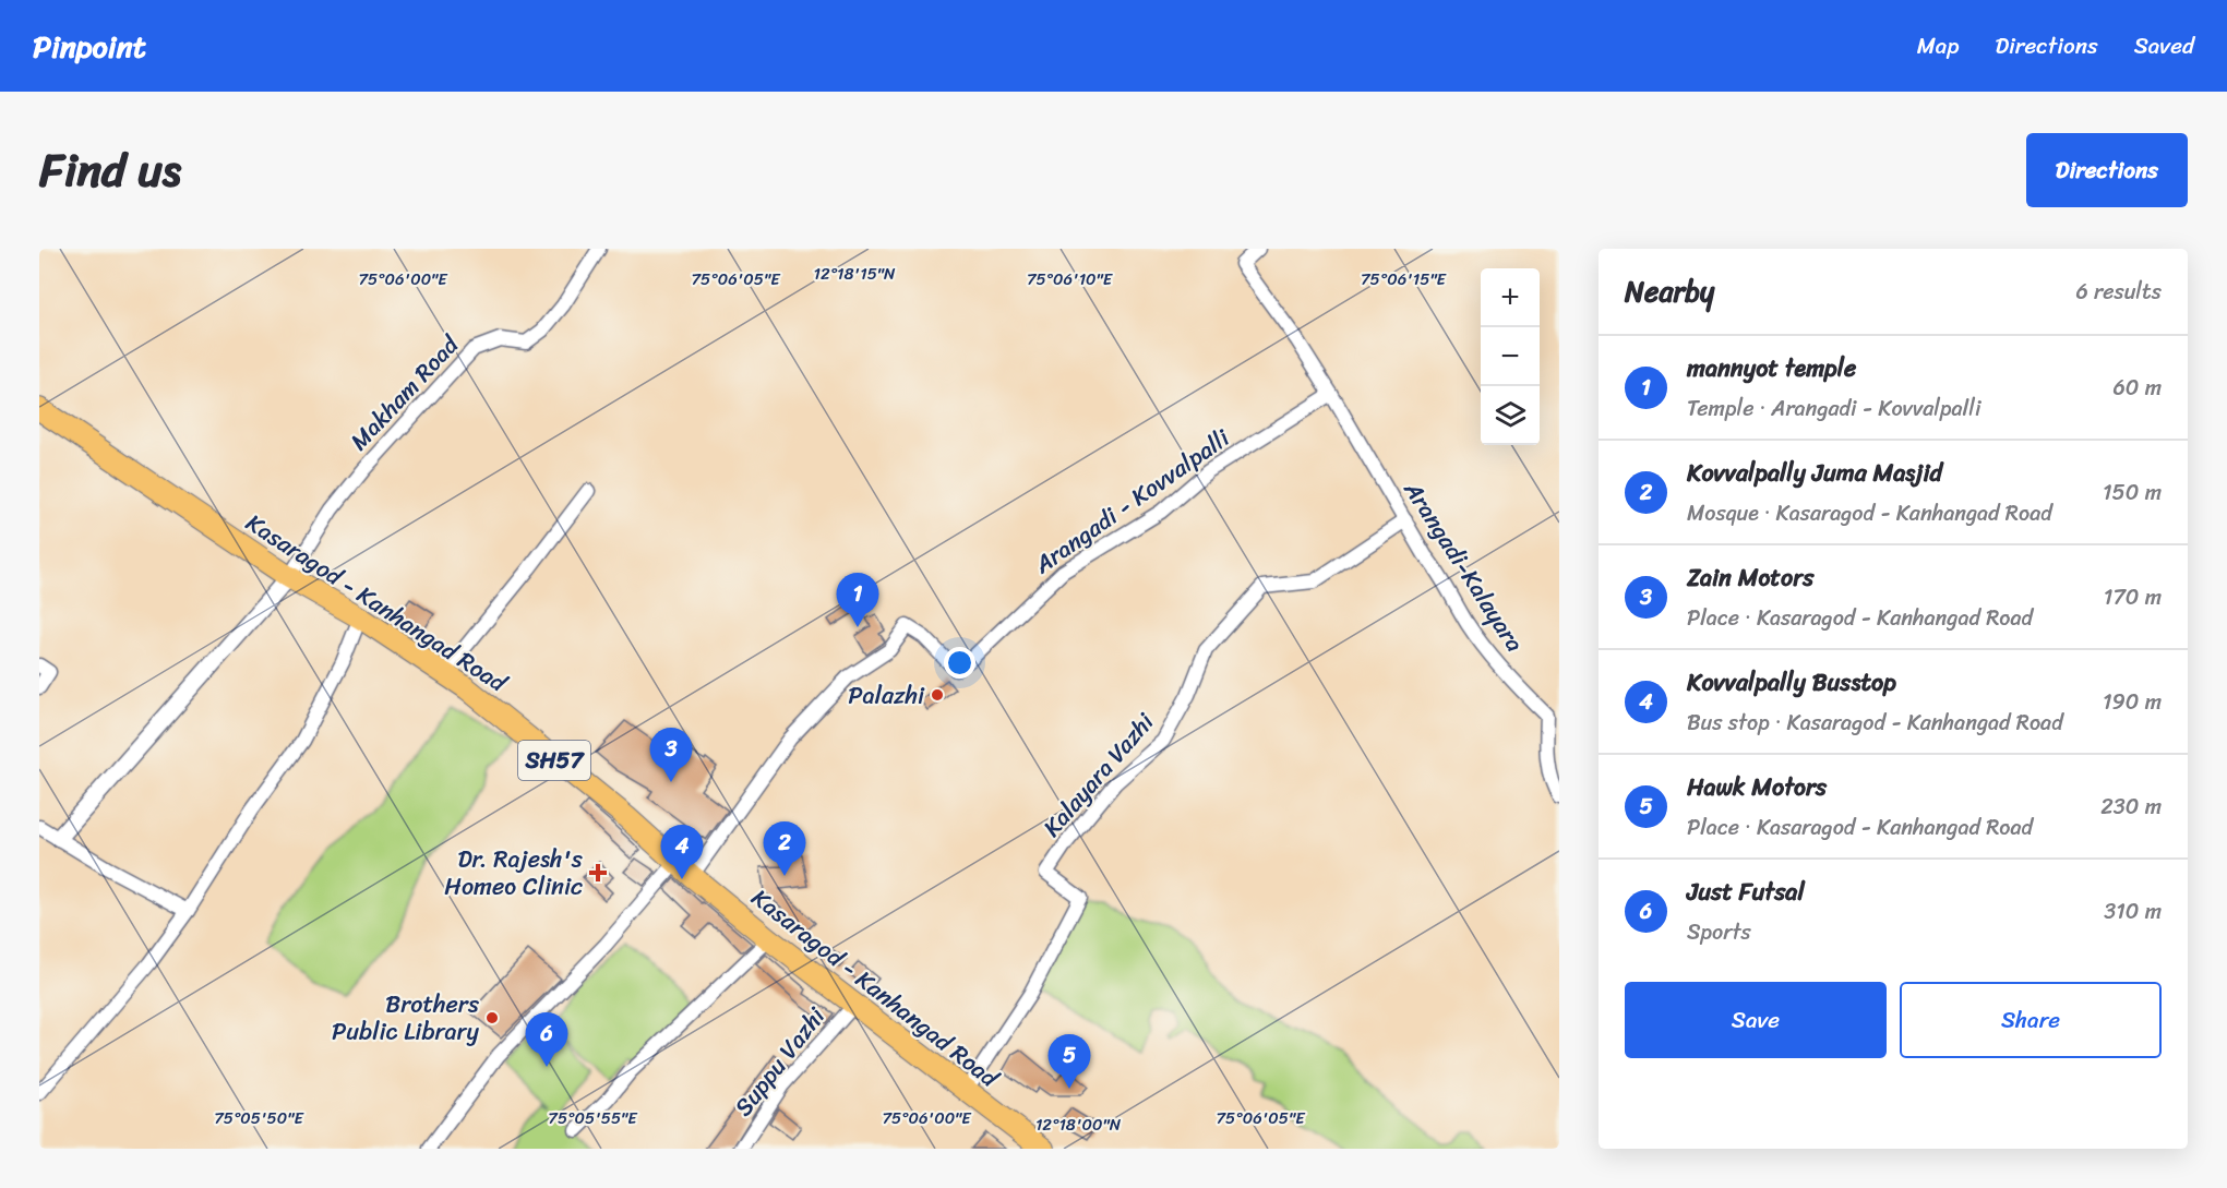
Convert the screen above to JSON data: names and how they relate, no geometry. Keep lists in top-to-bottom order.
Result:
{
  "streets": {
    "main road": ["Kasaragod - Kanhangad Road", "SH57"],
    "street": [
      "Makham Road",
      "Arangadi - Kovvalpalli",
      "Arangadi-Kalayara",
      "Kalayara Vazhi",
      "Suppu Vazhi"
    ]
  },
  "crossings": [
    ["Makham Road", "Kasaragod - Kanhangad Road"],
    ["Arangadi - Kovvalpalli", "Arangadi-Kalayara"],
    ["Arangadi - Kovvalpalli", "Kasaragod - Kanhangad Road"],
    ["Arangadi-Kalayara", "Kalayara Vazhi"],
    ["Kasaragod - Kanhangad Road", "Kalayara Vazhi"],
    ["Kasaragod - Kanhangad Road", "Suppu Vazhi"]
  ],
  "places": {
    "other": ["Palazhi", "Brothers Public Library"],
    "health": ["Dr. Rajesh's Homeo Clinic"]
  },
  "page": {
    "header": "Pinpoint",
    "nav": ["Map", "Directions", "Saved"],
    "title": "Find us",
    "buttons": [
      "Directions",
      ["Save", "Share"]
    ],
    "heading": ["Nearby", "6 results"],
    "map_buttons": ["+", "−"],
    "list": [
      {
        "mark": "1",
        "name": "mannyot temple",
        "note": "Temple · Arangadi - Kovvalpalli",
        "value": "60 m"
      },
      {
        "mark": "2",
        "name": "Kovvalpally Juma Masjid",
        "note": "Mosque · Kasaragod - Kanhangad Road",
        "value": "150 m"
      },
      {
        "mark": "3",
        "name": "Zain Motors",
        "note": "Place · Kasaragod - Kanhangad Road",
        "value": "170 m"
      },
      {
        "mark": "4",
        "name": "Kovvalpally Busstop",
        "note": "Bus stop · Kasaragod - Kanhangad Road",
        "value": "190 m"
      },
      {
        "mark": "5",
        "name": "Hawk Motors",
        "note": "Place · Kasaragod - Kanhangad Road",
        "value": "230 m"
      },
      {
        "mark": "6",
        "name": "Just Futsal",
        "note": "Sports",
        "value": "310 m"
      }
    ],
    "pins": [
      "1",
      "3",
      "2",
      "4",
      "6",
      "5"
    ]
  },
  "coordinates": [
    "12°18'15\"N",
    "75°06'00\"E",
    "75°06'05\"E",
    "75°06'10\"E",
    "75°06'15\"E",
    "75°05'50\"E",
    "75°05'55\"E",
    "12°18'00\"N"
  ]
}
